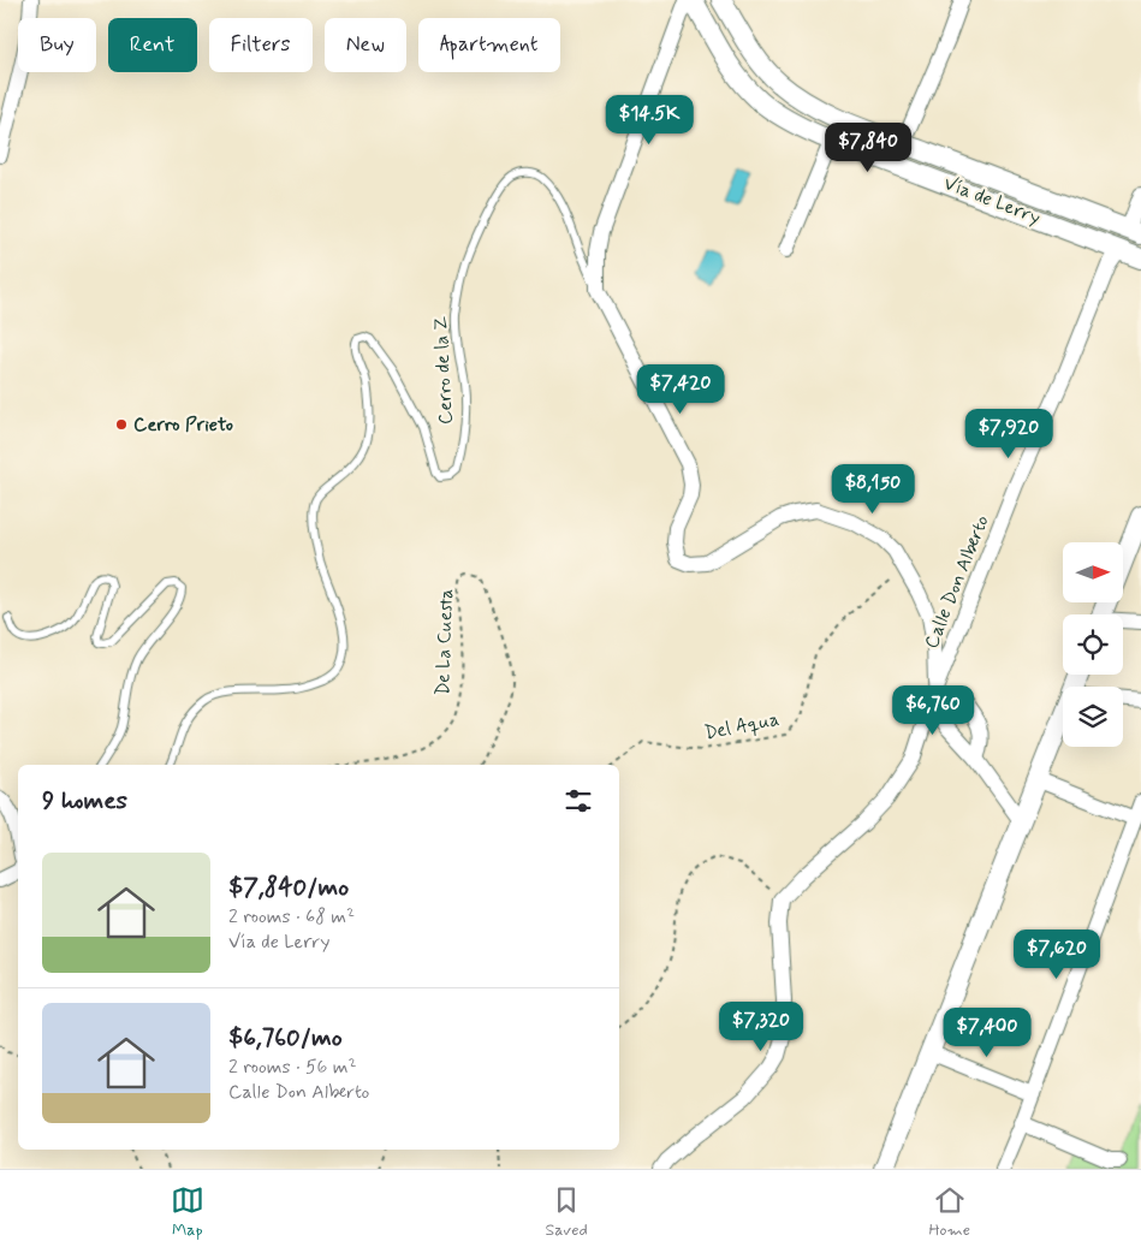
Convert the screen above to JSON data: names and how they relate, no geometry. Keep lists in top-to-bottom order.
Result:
{
  "streets": {
    "street": ["Vía de Lerry", "Calle Don Alberto"],
    "lane": ["Cerro de la Z"],
    "path": ["De La Cuesta", "Del Aqua"]
  },
  "crossings": [
    ["Vía de Lerry", "Calle Don Alberto"]
  ],
  "places": ["Cerro Prieto"],
  "north": "right",
  "page": {
    "chip": [
      "Buy",
      "Rent",
      "Filters",
      "New",
      "Apartment"
    ],
    "price": [
      "$14.5K",
      "$7,840",
      "$7,420",
      "$7,920",
      "$8,150",
      "$6,760",
      "$7,620",
      "$7,320",
      "$7,400"
    ],
    "heading": "9 homes",
    "list": [
      {
        "name": "$7,840/mo",
        "note": "2 rooms · 68 m² · Vía de Lerry"
      },
      {
        "name": "$6,760/mo",
        "note": "2 rooms · 56 m² · Calle Don Alberto"
      }
    ],
    "tabs": ["Map", "Saved", "Home"]
  }
}
